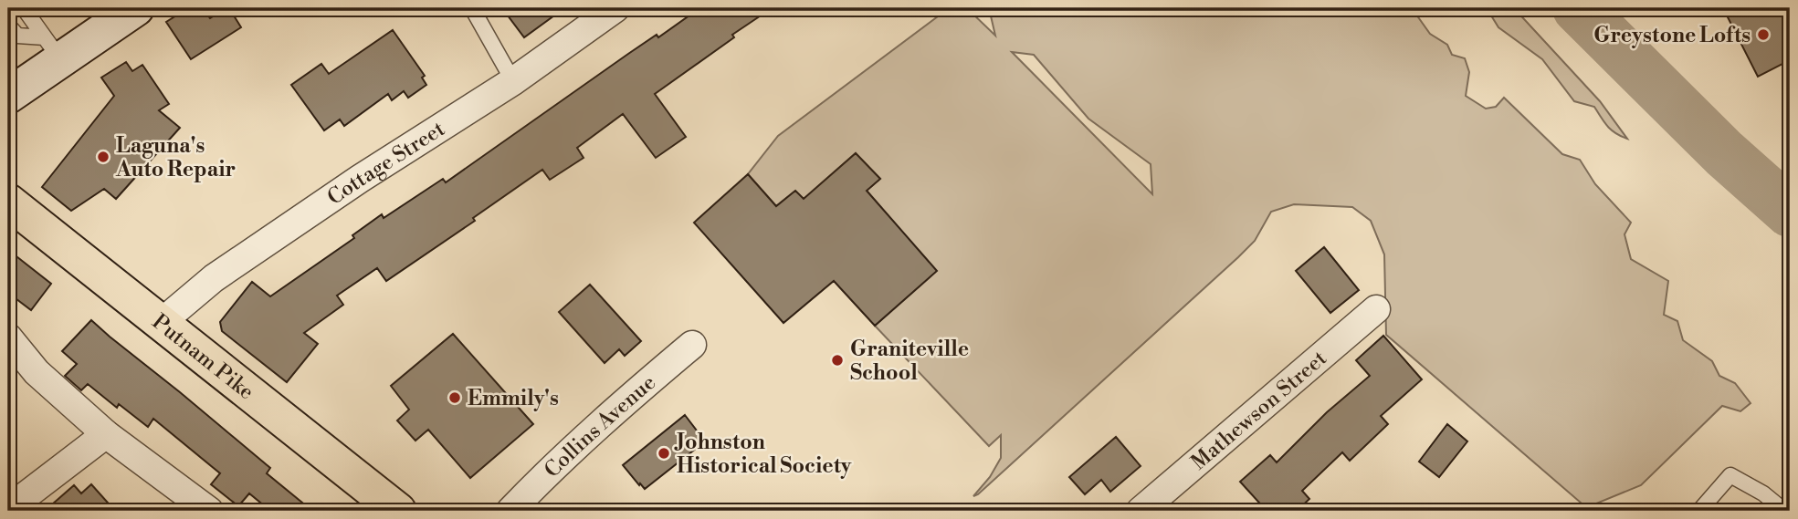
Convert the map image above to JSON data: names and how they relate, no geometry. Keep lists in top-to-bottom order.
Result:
{
  "streets": {
    "main road": ["Putnam Pike"],
    "street": ["Cottage Street", "Mathewson Street", "Collins Avenue"]
  },
  "crossings": [
    ["Cottage Street", "Putnam Pike"]
  ],
  "places": [
    "Greystone Lofts",
    "Laguna's Auto Repair",
    "Graniteville School",
    "Emmily's",
    "Johnston Historical Society"
  ]
}
